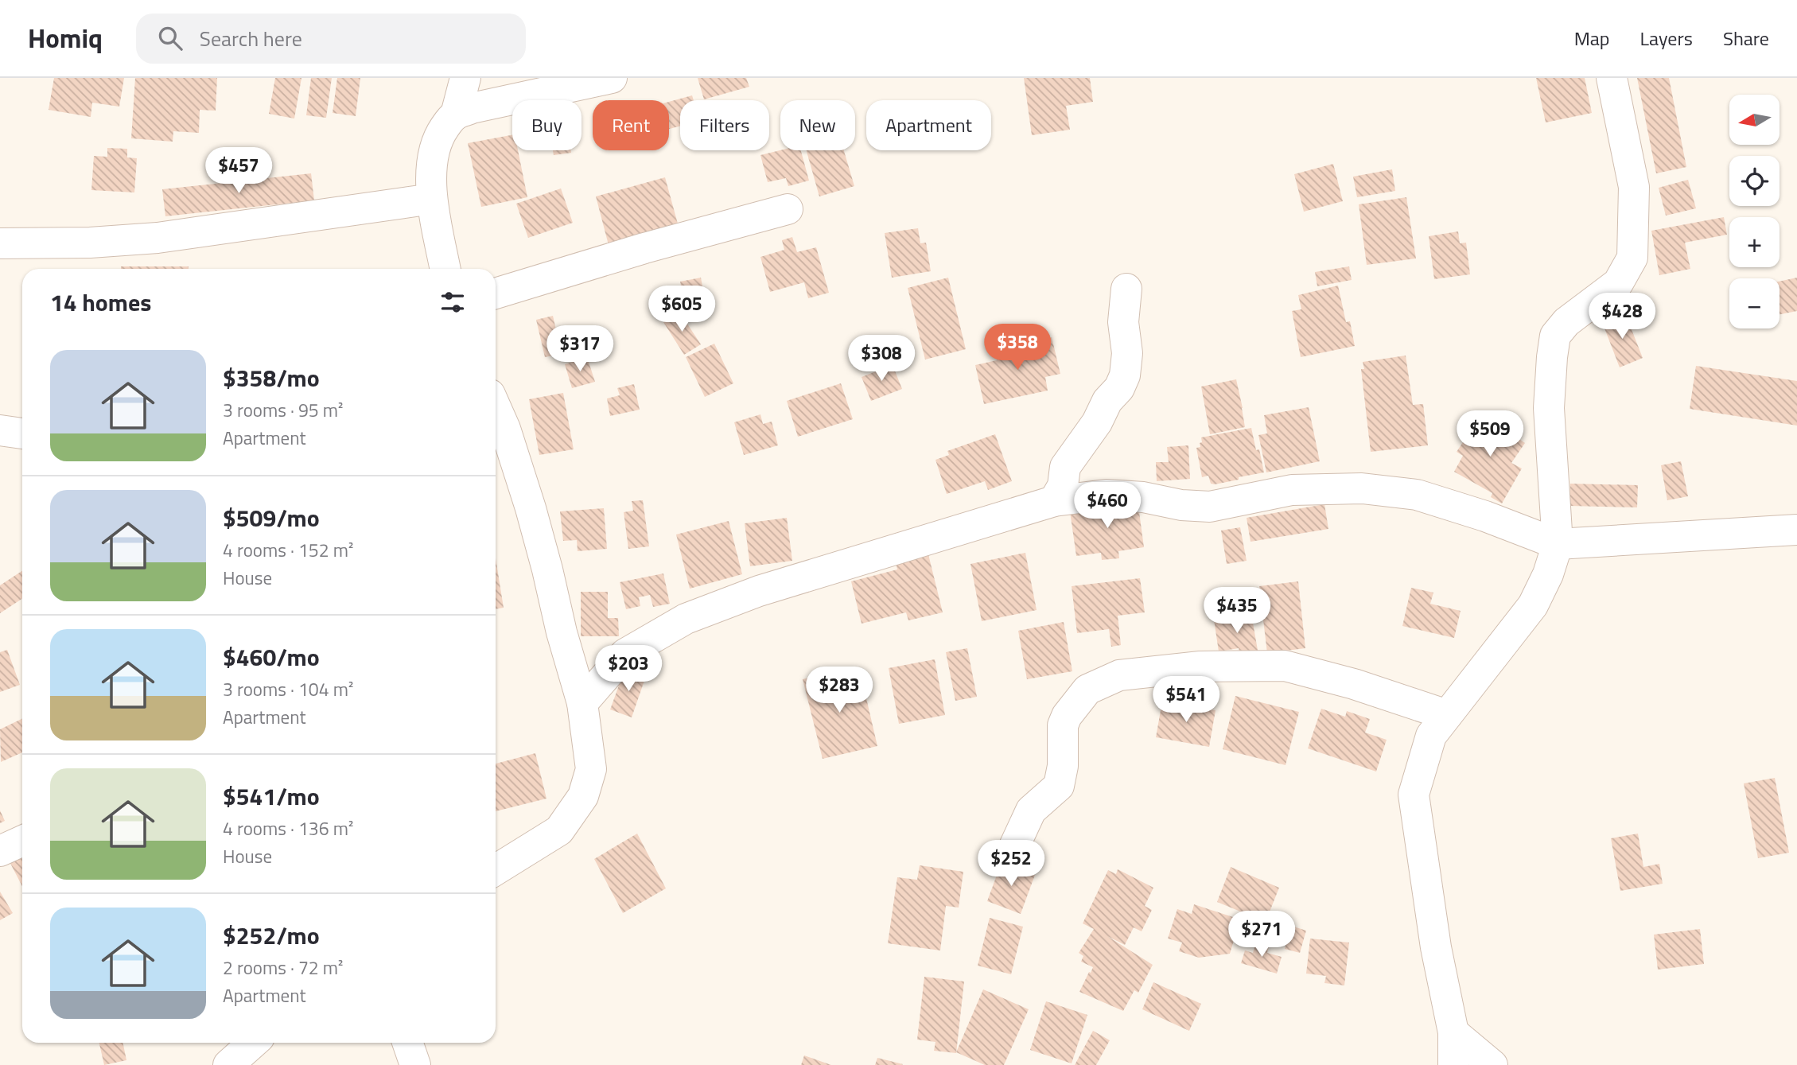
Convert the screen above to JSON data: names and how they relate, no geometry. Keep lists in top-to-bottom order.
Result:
{
  "north": "left",
  "page": {
    "header": "Homiq",
    "search": "Search here",
    "nav": ["Map", "Layers", "Share"],
    "map_buttons": ["+", "−"],
    "chip": [
      "Buy",
      "Rent",
      "Filters",
      "New",
      "Apartment"
    ],
    "price": [
      "$457",
      "$605",
      "$428",
      "$358",
      "$317",
      "$308",
      "$509",
      "$460",
      "$435",
      "$203",
      "$283",
      "$541",
      "$252",
      "$271"
    ],
    "heading": "14 homes",
    "list": [
      {
        "name": "$358/mo",
        "note": "3 rooms · 95 m² · Apartment"
      },
      {
        "name": "$509/mo",
        "note": "4 rooms · 152 m² · House"
      },
      {
        "name": "$460/mo",
        "note": "3 rooms · 104 m² · Apartment"
      },
      {
        "name": "$541/mo",
        "note": "4 rooms · 136 m² · House"
      },
      {
        "name": "$252/mo",
        "note": "2 rooms · 72 m² · Apartment"
      }
    ]
  }
}
